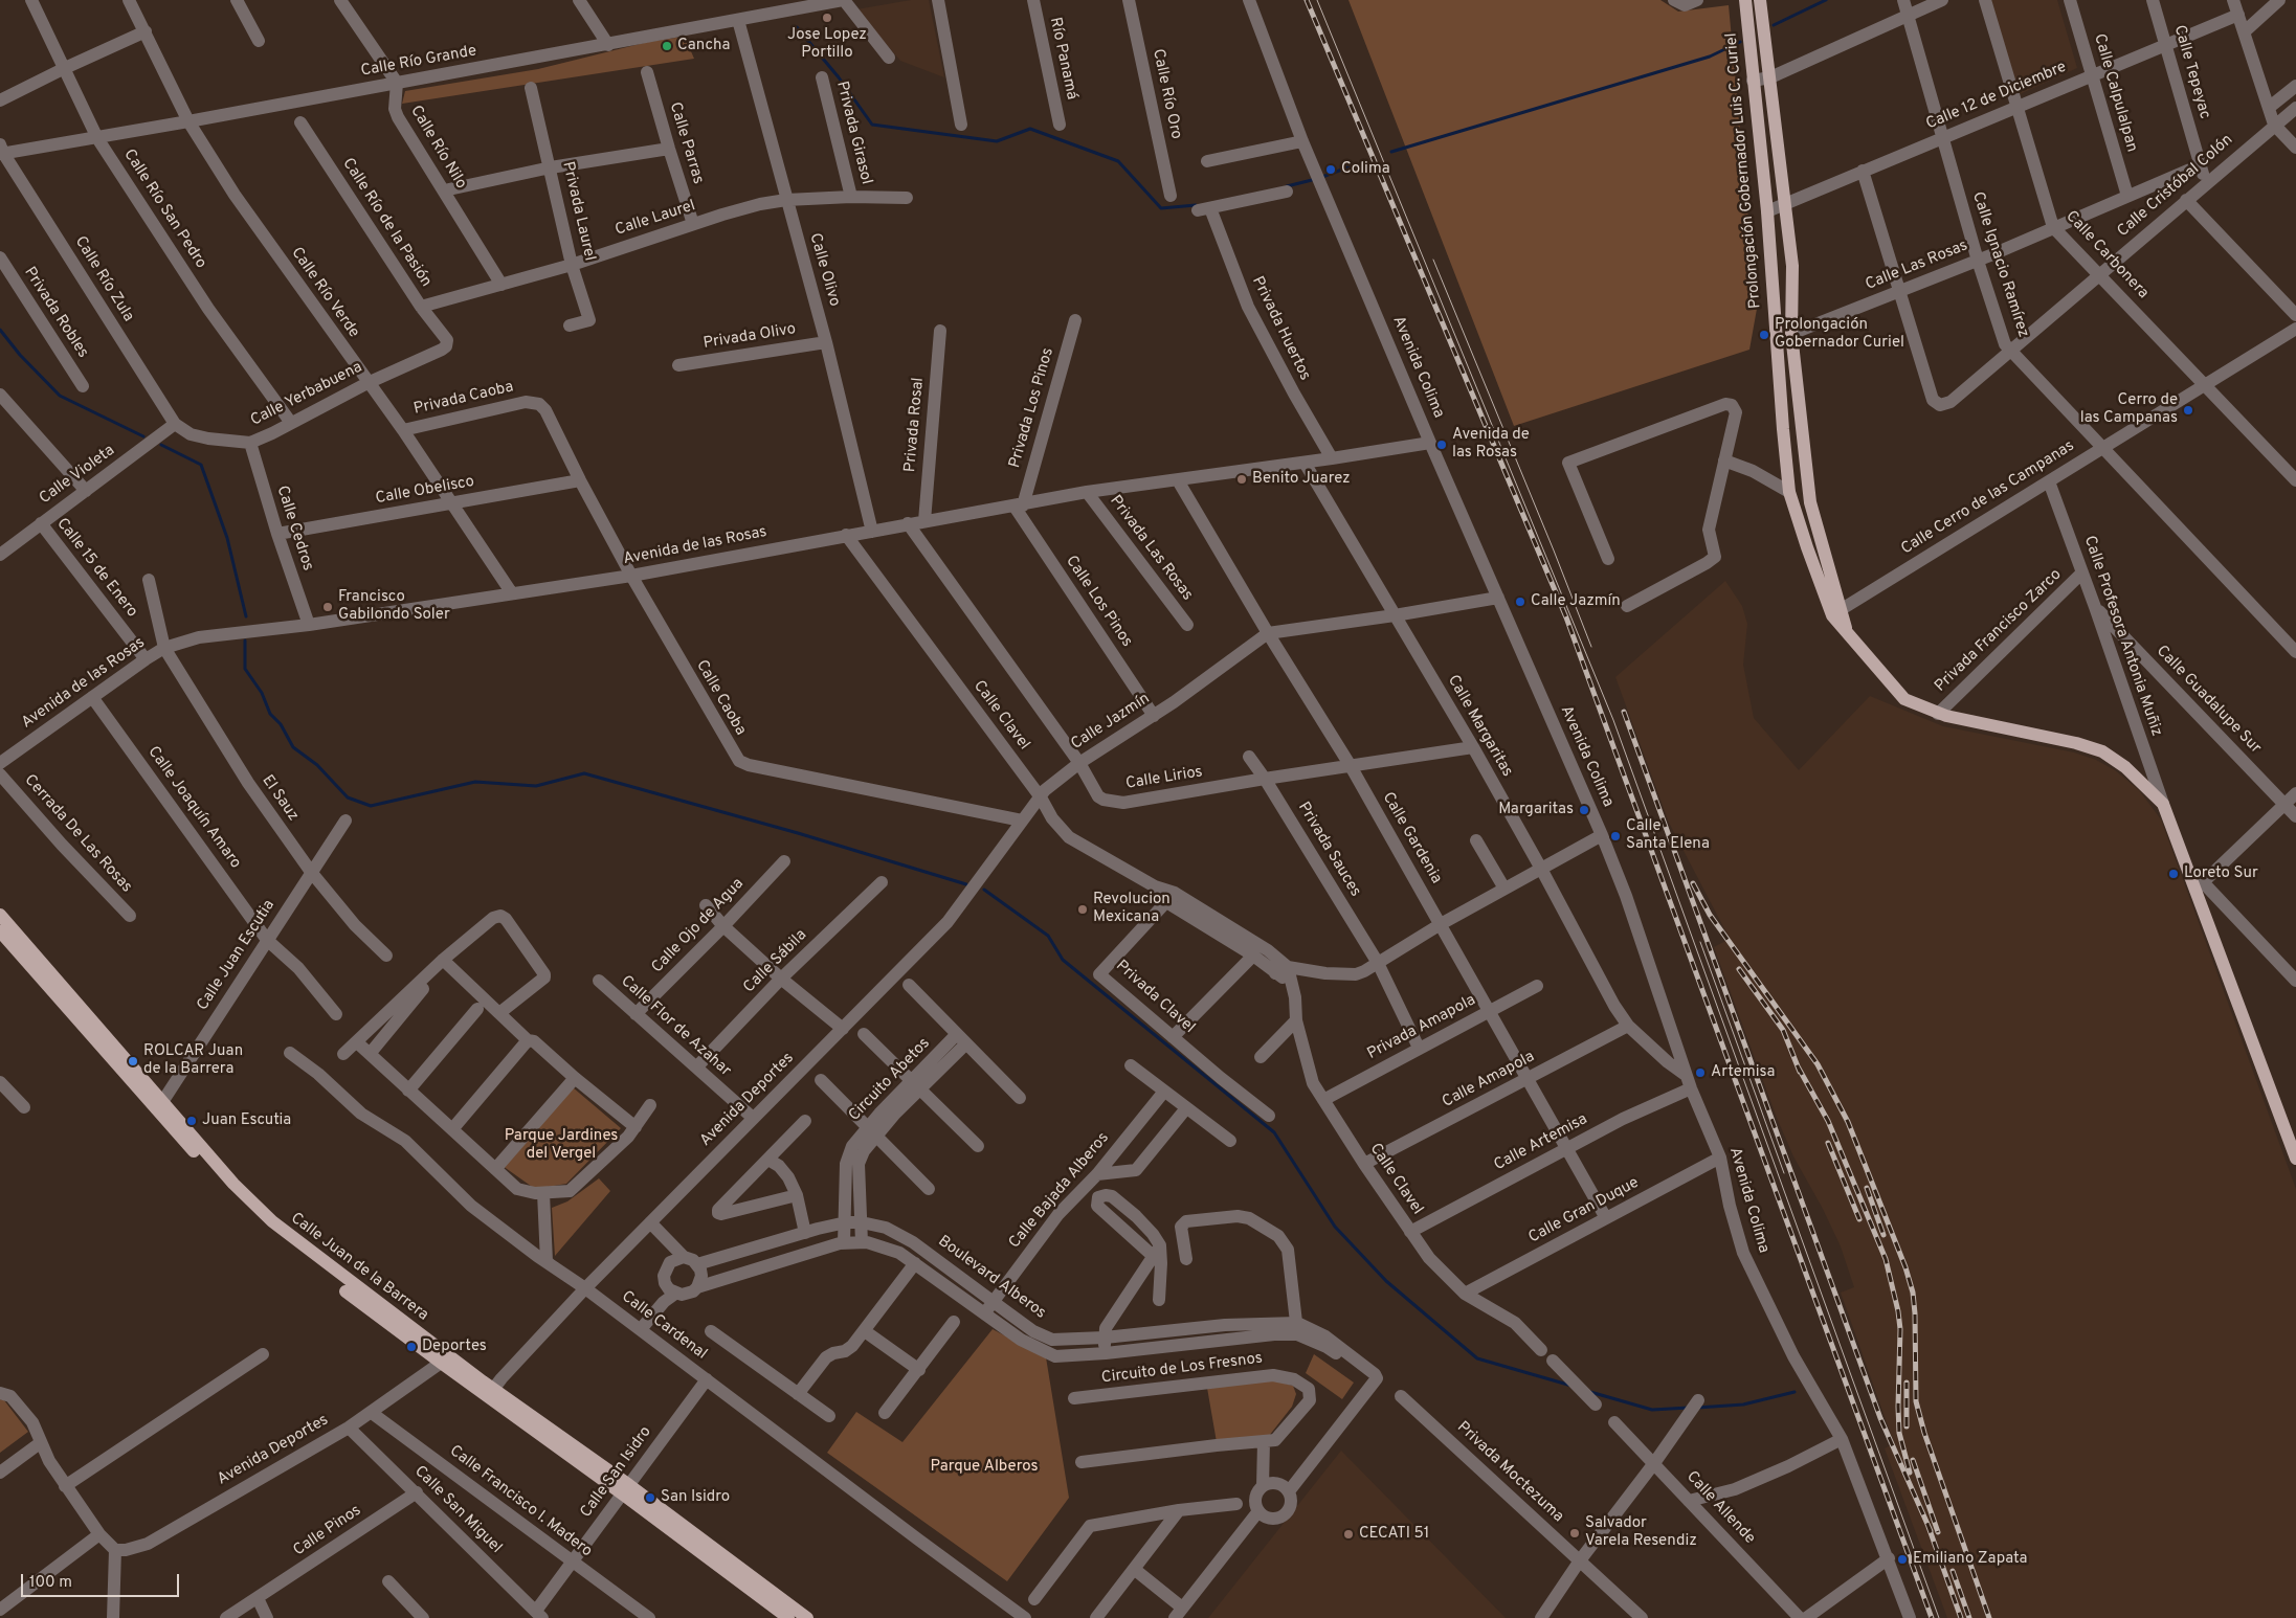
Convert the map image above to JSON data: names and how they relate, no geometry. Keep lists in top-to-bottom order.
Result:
{
  "streets": {
    "main road": ["Prolongación Gobernador Luis C. Curiel", "Calle Juan de la Barrera"],
    "street": [
      "Río Panamá",
      "Calle Río Grande",
      "Calle Tepeyac",
      "Calle Calpulalpan",
      "Calle Río Oro",
      "Calle 12 de Diciembre",
      "Privada Girasol",
      "Calle Parras",
      "Calle Río Nilo",
      "Calle Cristóbal Colón",
      "Calle Río San Pedro",
      "Privada Laurel",
      "Calle Laurel",
      "Calle Río de la Pasión",
      "Calle Carbonera",
      "Calle Ignacio Ramírez",
      "Calle Las Rosas",
      "Calle Olivo",
      "Calle Río Zula",
      "Calle Río Verde",
      "Privada Robles",
      "Privada Huertos",
      "Privada Olivo",
      "Avenida Colima",
      "Calle Yerbabuena",
      "Privada Caoba",
      "Privada Los Pinos",
      "Privada Rosal",
      "Calle Violeta",
      "Calle Obelisco",
      "Calle Cerro de las Campanas",
      "Calle Cedros",
      "Avenida de las Rosas",
      "Privada Las Rosas",
      "Calle 15 de Enero",
      "Calle Los Pinos",
      "Privada Francisco Zarco",
      "Calle Profesora Antonia Muñiz",
      "Calle Caoba",
      "Calle Guadalupe Sur",
      "Calle Clavel",
      "Calle Jazmín",
      "Calle Margaritas",
      "Calle Lirios",
      "El Sauz",
      "Calle Joaquín Amaro",
      "Cerrada De Las Rosas",
      "Calle Gardenia",
      "Privada Sauces",
      "Calle Ojo de Agua",
      "Calle Juan Escutia",
      "Calle Sábila",
      "Privada Clavel",
      "Calle Flor de Azahar",
      "Privada Amapola",
      "Circuito Abetos",
      "Calle Amapola",
      "Avenida Deportes",
      "Calle Artemisa",
      "Calle Bajada Alberos",
      "Calle Gran Duque",
      "Boulevard Alberos",
      "Calle Cardenal",
      "Circuito de Los Fresnos",
      "Calle San Isidro",
      "Privada Moctezuma",
      "Calle Francisco I. Madero",
      "Calle Allende",
      "Calle San Miguel",
      "Calle Pinos"
    ]
  },
  "crossings": [
    ["Calle Río Grande", "Calle Río Nilo"],
    ["Calle Río Grande", "Calle Río San Pedro"],
    ["Calle Río Grande", "Calle Olivo"],
    ["Calle Río Grande", "Calle Río Zula"],
    ["Calle Río Grande", "Calle Río Verde"],
    ["Calle Tepeyac", "Calle 12 de Diciembre"],
    ["Calle Tepeyac", "Calle Cristóbal Colón"],
    ["Calle Tepeyac", "Calle Las Rosas"],
    ["Calle Calpulalpan", "Calle 12 de Diciembre"],
    ["Calle Calpulalpan", "Calle Las Rosas"],
    ["Calle 12 de Diciembre", "Prolongación Gobernador Luis C. Curiel"],
    ["Calle 12 de Diciembre", "Calle Carbonera"],
    ["Calle 12 de Diciembre", "Calle Ignacio Ramírez"],
    ["Privada Girasol", "Calle Laurel"],
    ["Calle Parras", "Calle Laurel"],
    ["Calle Río Nilo", "Calle Laurel"],
    ["Prolongación Gobernador Luis C. Curiel", "Calle Las Rosas"],
    ["Prolongación Gobernador Luis C. Curiel", "Calle Cerro de las Campanas"],
    ["Prolongación Gobernador Luis C. Curiel", "Privada Francisco Zarco"],
    ["Prolongación Gobernador Luis C. Curiel", "Calle Profesora Antonia Muñiz"],
    ["Calle Cristóbal Colón", "Calle Carbonera"],
    ["Calle Cristóbal Colón", "Calle Ignacio Ramírez"],
    ["Calle Cristóbal Colón", "Calle Las Rosas"],
    ["Calle Río San Pedro", "Calle Yerbabuena"],
    ["Privada Laurel", "Calle Laurel"],
    ["Calle Laurel", "Calle Río de la Pasión"],
    ["Calle Laurel", "Calle Olivo"],
    ["Calle Río de la Pasión", "Calle Yerbabuena"],
    ["Calle Carbonera", "Calle Las Rosas"],
    ["Calle Carbonera", "Calle Cerro de las Campanas"],
    ["Calle Ignacio Ramírez", "Calle Las Rosas"],
    ["Calle Ignacio Ramírez", "Calle Cerro de las Campanas"],
    ["Calle Olivo", "Privada Olivo"],
    ["Calle Olivo", "Avenida de las Rosas"],
    ["Calle Río Zula", "Calle Yerbabuena"],
    ["Calle Río Zula", "Calle Violeta"],
    ["Calle Río Verde", "Calle Yerbabuena"],
    ["Calle Río Verde", "Privada Caoba"],
    ["Calle Río Verde", "Calle Obelisco"],
    ["Calle Río Verde", "Avenida de las Rosas"],
    ["Privada Huertos", "Avenida de las Rosas"],
    ["Avenida Colima", "Avenida de las Rosas"],
    ["Avenida Colima", "Calle Jazmín"],
    ["Avenida Colima", "Calle Margaritas"],
    ["Avenida Colima", "Calle Artemisa"],
    ["Avenida Colima", "Calle Gran Duque"],
    ["Calle Yerbabuena", "Calle Violeta"],
    ["Calle Yerbabuena", "Calle Cedros"],
    ["Privada Caoba", "Calle Caoba"],
    ["Privada Los Pinos", "Avenida de las Rosas"],
    ["Privada Los Pinos", "Calle Los Pinos"],
    ["Privada Rosal", "Avenida de las Rosas"],
    ["Calle Violeta", "Calle 15 de Enero"],
    ["Calle Obelisco", "Calle Cedros"],
    ["Calle Obelisco", "Calle Caoba"],
    ["Calle Cerro de las Campanas", "Calle Profesora Antonia Muñiz"],
    ["Calle Cedros", "Avenida de las Rosas"],
    ["Avenida de las Rosas", "Privada Las Rosas"],
    ["Avenida de las Rosas", "Calle 15 de Enero"],
    ["Avenida de las Rosas", "Calle Los Pinos"],
    ["Avenida de las Rosas", "Calle Caoba"],
    ["Avenida de las Rosas", "Calle Clavel"],
    ["Avenida de las Rosas", "Calle Margaritas"],
    ["Avenida de las Rosas", "Calle Lirios"],
    ["Avenida de las Rosas", "El Sauz"],
    ["Avenida de las Rosas", "Calle Joaquín Amaro"],
    ["Avenida de las Rosas", "Calle Gardenia"],
    ["Calle Los Pinos", "Calle Jazmín"],
    ["Privada Francisco Zarco", "Calle Profesora Antonia Muñiz"],
    ["Calle Profesora Antonia Muñiz", "Calle Guadalupe Sur"],
    ["Calle Caoba", "Calle Jazmín"],
    ["Calle Caoba", "Avenida Deportes"],
    ["Calle Clavel", "Calle Jazmín"],
    ["Calle Clavel", "Privada Clavel"],
    ["Calle Clavel", "Privada Amapola"],
    ["Calle Clavel", "Calle Amapola"],
    ["Calle Clavel", "Calle Artemisa"],
    ["Calle Clavel", "Calle Gran Duque"],
    ["Calle Jazmín", "Calle Margaritas"],
    ["Calle Jazmín", "Calle Lirios"],
    ["Calle Jazmín", "Calle Gardenia"],
    ["Calle Jazmín", "Avenida Deportes"],
    ["Calle Margaritas", "Calle Lirios"],
    ["Calle Margaritas", "Calle Amapola"],
    ["Calle Margaritas", "Calle Artemisa"],
    ["Calle Lirios", "Calle Gardenia"],
    ["Calle Lirios", "Privada Sauces"],
    ["El Sauz", "Calle Juan Escutia"],
    ["Calle Joaquín Amaro", "Calle Juan Escutia"],
    ["Calle Gardenia", "Privada Amapola"],
    ["Calle Gardenia", "Calle Amapola"],
    ["Calle Gardenia", "Calle Artemisa"],
    ["Calle Gardenia", "Calle Gran Duque"],
    ["Privada Sauces", "Privada Amapola"],
    ["Calle Ojo de Agua", "Calle Flor de Azahar"],
    ["Calle Juan Escutia", "Calle Juan de la Barrera"],
    ["Calle Sábila", "Calle Flor de Azahar"],
    ["Calle Flor de Azahar", "Avenida Deportes"],
    ["Circuito Abetos", "Boulevard Alberos"],
    ["Avenida Deportes", "Calle Juan de la Barrera"],
    ["Avenida Deportes", "Calle Cardenal"],
    ["Avenida Deportes", "Calle Francisco I. Madero"],
    ["Avenida Deportes", "Calle San Miguel"],
    ["Calle Bajada Alberos", "Boulevard Alberos"],
    ["Calle Juan de la Barrera", "Calle San Isidro"],
    ["Calle Cardenal", "Calle San Isidro"],
    ["Calle San Isidro", "Calle Francisco I. Madero"],
    ["Calle San Isidro", "Calle San Miguel"],
    ["Calle San Miguel", "Calle Pinos"]
  ],
  "parks": ["Parque Jardines del Vergel", "Parque Alberos"],
  "places": [
    "Jose Lopez Portillo",
    "Cancha",
    "Colima",
    "Prolongación Gobernador Curiel",
    "Cerro de las Campanas",
    "Avenida de las Rosas",
    "Benito Juarez",
    "Calle Jazmín",
    "Francisco Gabilondo Soler",
    "Margaritas",
    "Calle Santa Elena",
    "Loreto Sur",
    "Revolucion Mexicana",
    "ROLCAR Juan de la Barrera",
    "Artemisa",
    "Juan Escutia",
    "Deportes",
    "San Isidro",
    "Salvador Varela Resendiz",
    "CECATI 51",
    "Emiliano Zapata"
  ],
  "scale_bar": "100 m"
}
